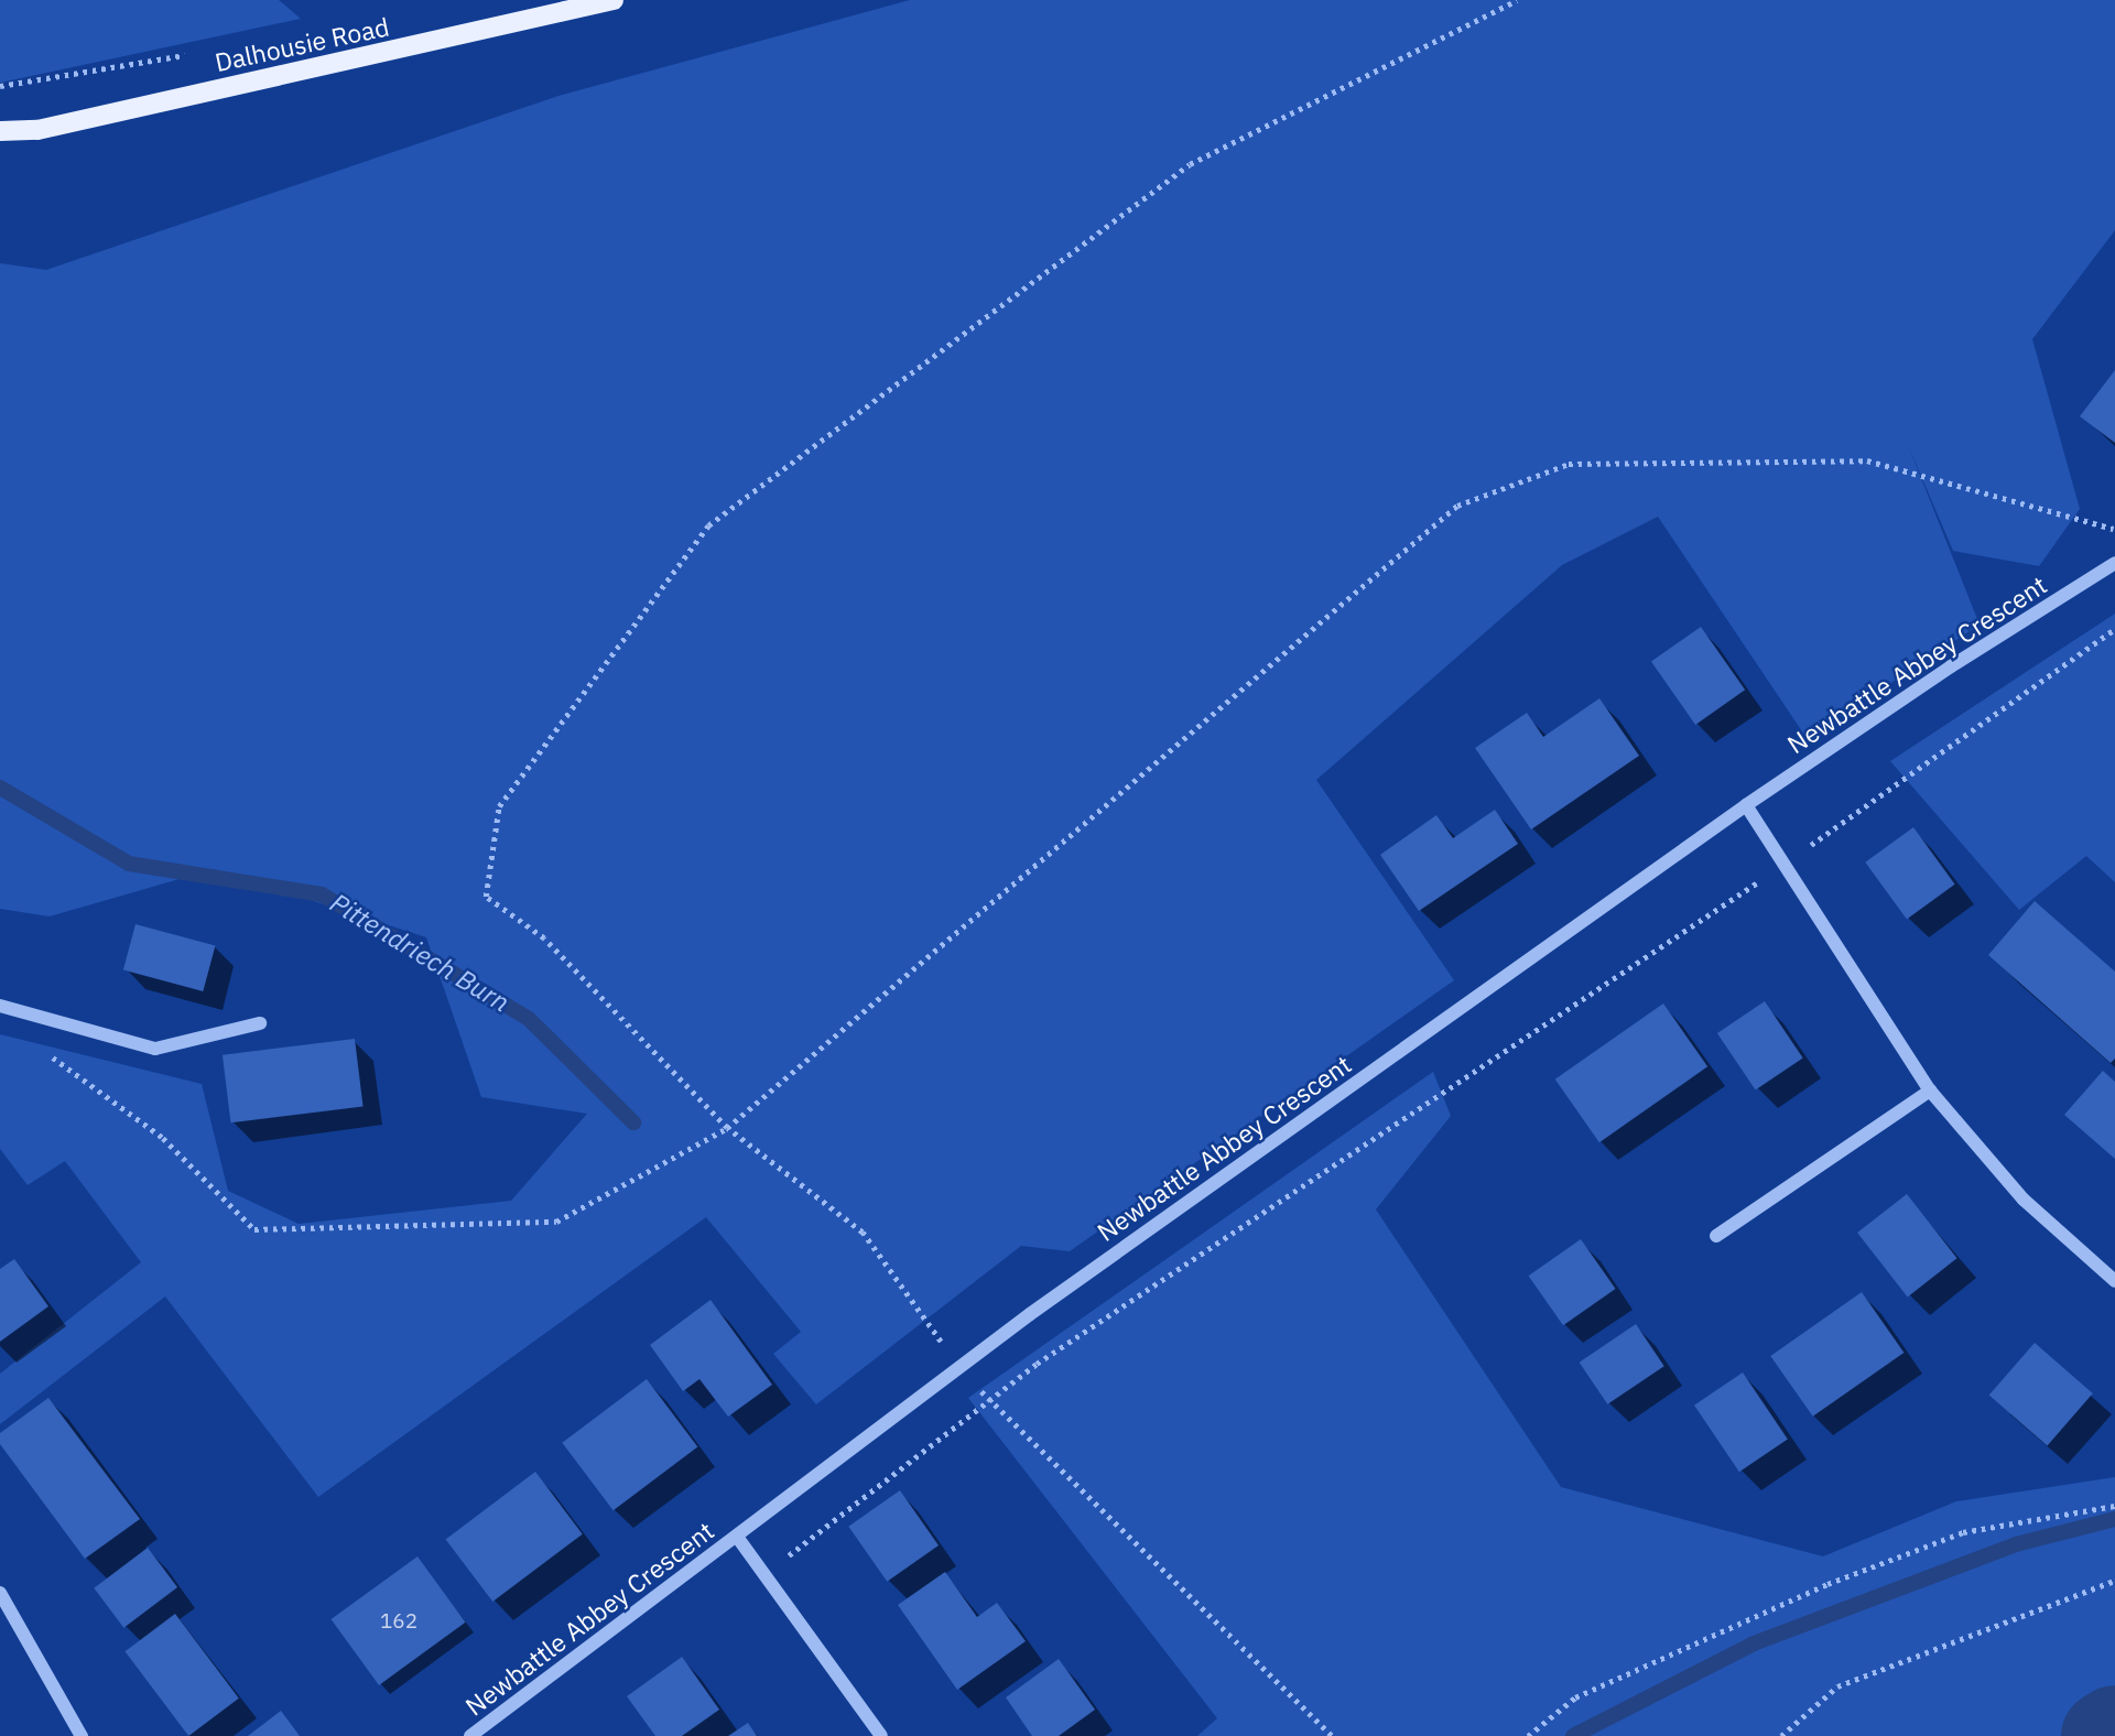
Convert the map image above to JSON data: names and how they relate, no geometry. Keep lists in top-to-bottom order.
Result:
{
  "streets": {
    "main road": ["Dalhousie Road"],
    "street": ["Newbattle Abbey Crescent"]
  },
  "water": ["Pittendriech Burn"],
  "house_numbers": ["162"]
}
